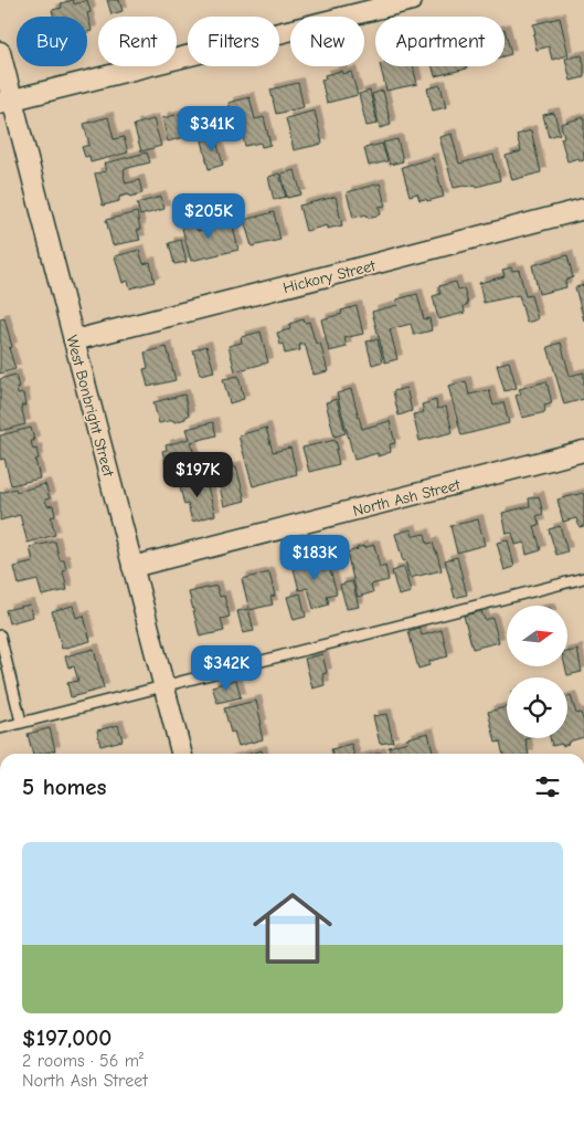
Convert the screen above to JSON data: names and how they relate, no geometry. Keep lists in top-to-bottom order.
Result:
{
  "streets": {
    "street": ["Hickory Street", "West Bonbright Street", "North Ash Street"]
  },
  "crossings": [
    ["Hickory Street", "West Bonbright Street"],
    ["West Bonbright Street", "North Ash Street"]
  ],
  "north": "right",
  "page": {
    "chip": [
      "Buy",
      "Rent",
      "Filters",
      "New",
      "Apartment"
    ],
    "price": [
      "$341K",
      "$205K",
      "$197K",
      "$183K",
      "$342K"
    ],
    "heading": "5 homes",
    "list": [
      {
        "name": "$197,000",
        "note": "2 rooms · 56 m² · North Ash Street"
      }
    ]
  }
}
